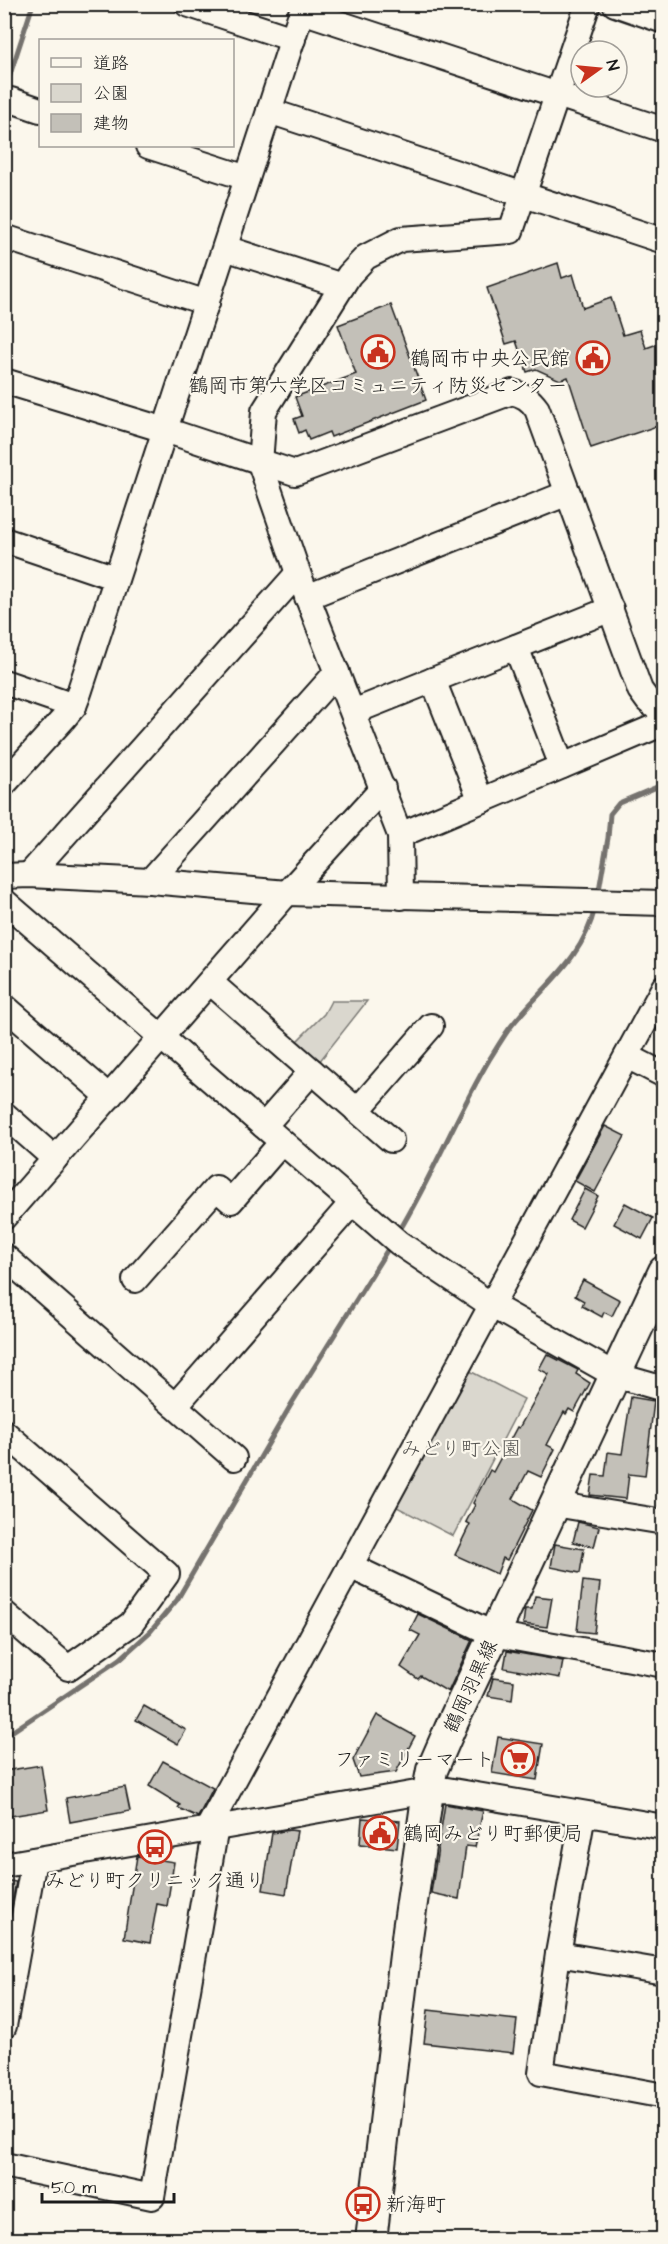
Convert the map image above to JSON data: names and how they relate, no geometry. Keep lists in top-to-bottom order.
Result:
{
  "streets": {
    "main road": ["鶴岡羽黒線"]
  },
  "parks": ["みどり町公園"],
  "places": {
    "public building": ["鶴岡市第六学区コミュニティ防災センター", "鶴岡市中央公民館", "鶴岡みどり町郵便局"],
    "supermarket": ["ファミリーマート"],
    "bus stop": ["みどり町クリニック通り", "新海町"]
  },
  "legend": ["道路", "公園", "建物"],
  "scale_bar": "50 m",
  "north": "right"
}
